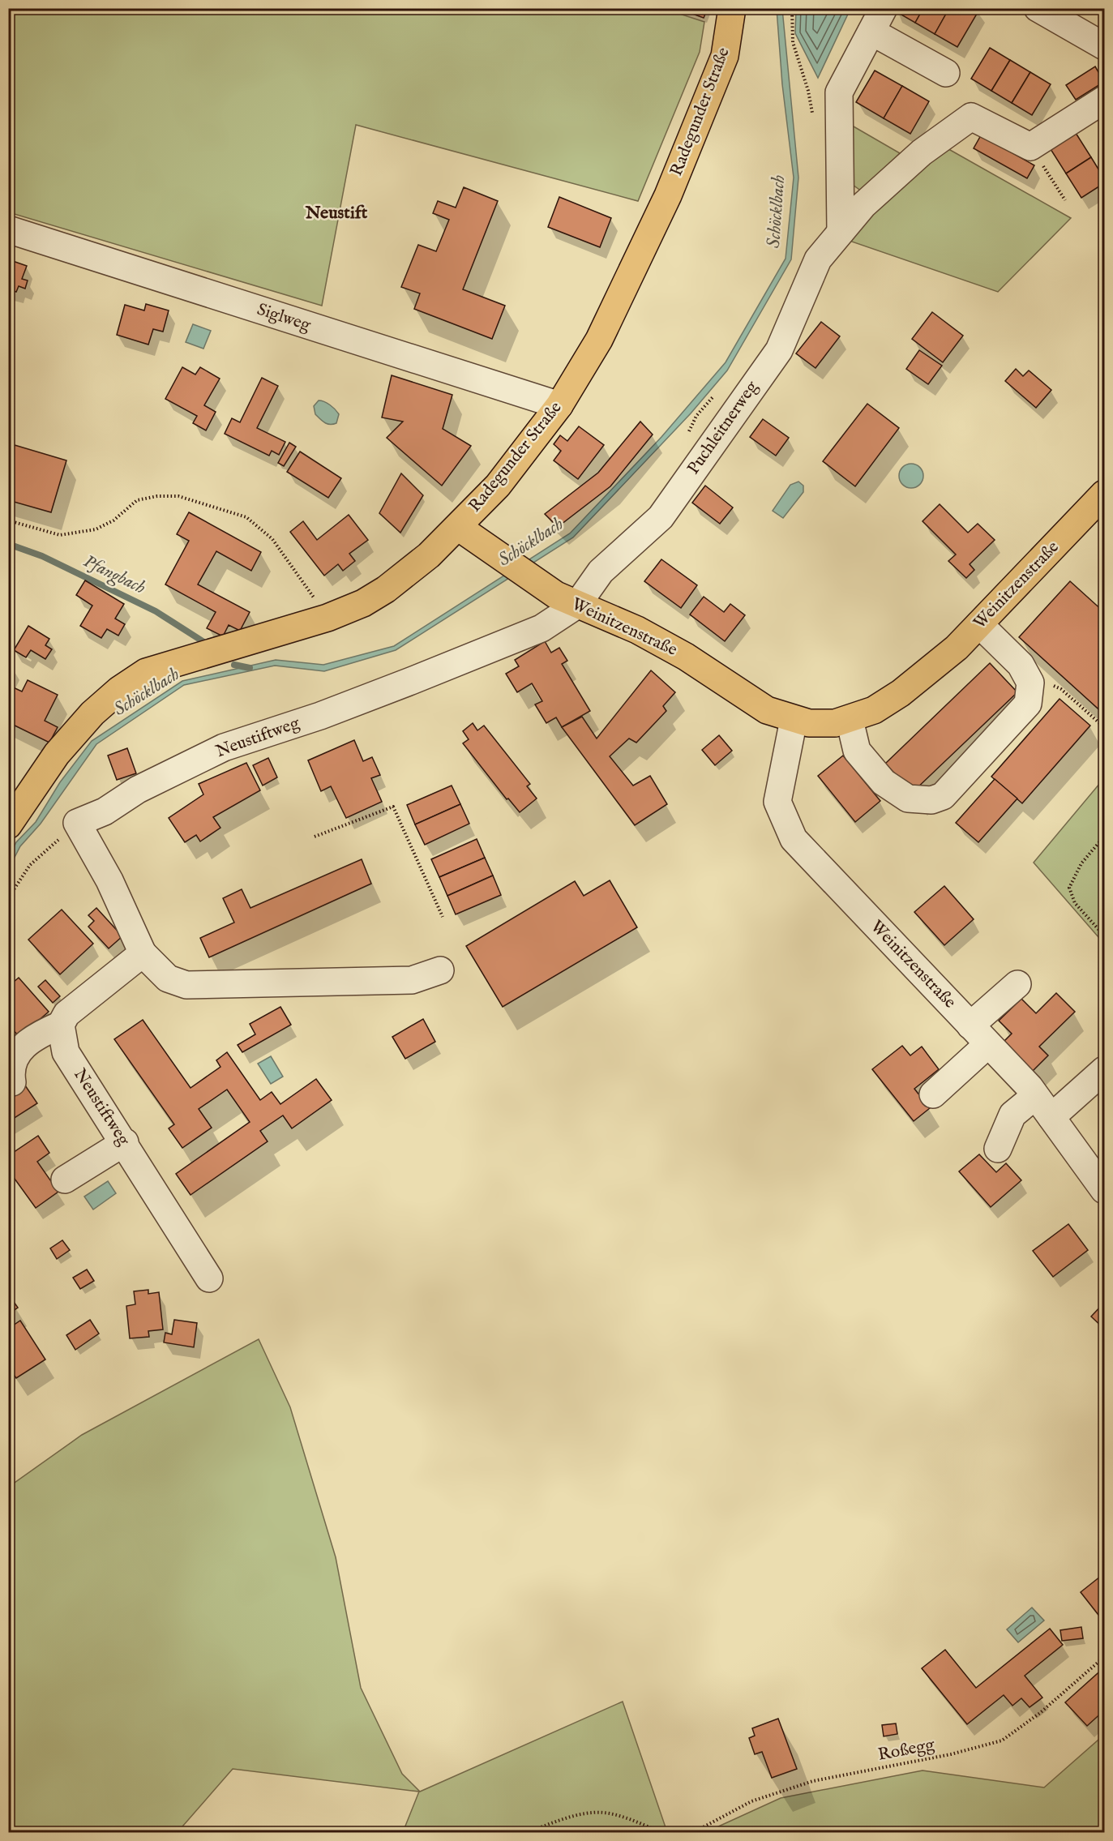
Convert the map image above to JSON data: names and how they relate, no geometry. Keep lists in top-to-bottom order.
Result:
{
  "streets": {
    "main road": ["Radegunder Straße", "Weinitzenstraße"],
    "street": ["Siglweg", "Puchleitnerweg", "Neustiftweg"],
    "path": ["Roßegg"]
  },
  "crossings": [
    ["Radegunder Straße", "Siglweg"],
    ["Radegunder Straße", "Weinitzenstraße"],
    ["Puchleitnerweg", "Weinitzenstraße"],
    ["Puchleitnerweg", "Neustiftweg"],
    ["Weinitzenstraße", "Neustiftweg"]
  ],
  "districts": ["Neustift"],
  "water": ["Schöcklbach", "Pfangbach"]
}
